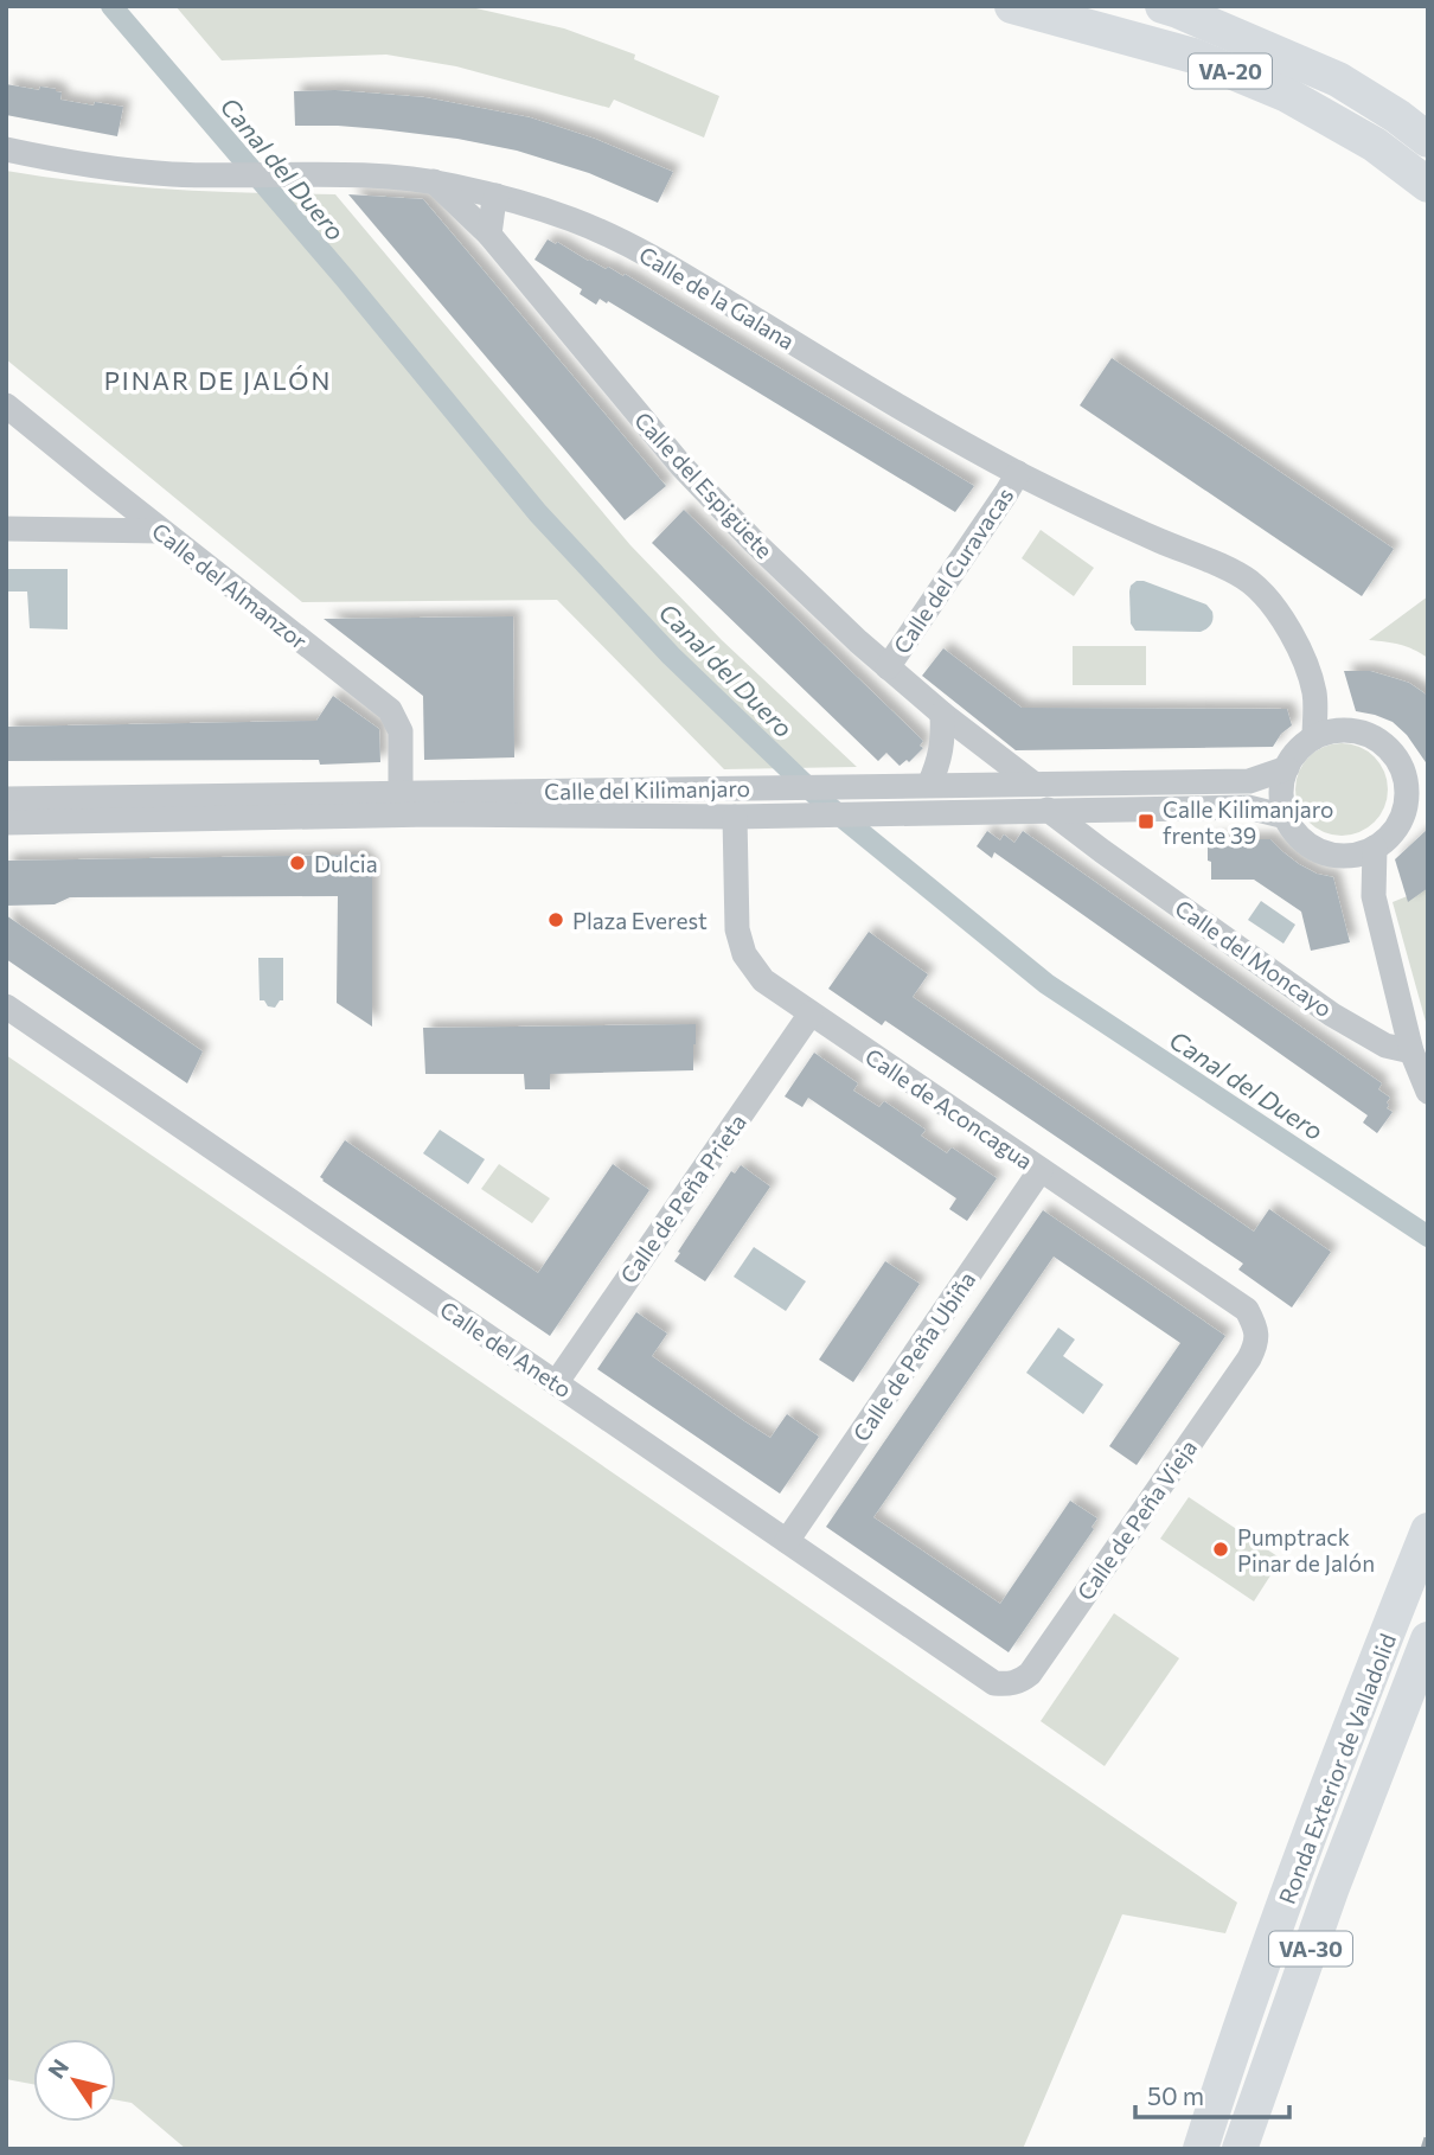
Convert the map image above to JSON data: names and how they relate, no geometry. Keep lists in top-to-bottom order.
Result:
{
  "streets": {
    "highway": ["VA-20", "Ronda Exterior de Valladolid", "VA-30"],
    "street": [
      "Calle de la Galana",
      "Calle del Espigüete",
      "Calle del Curavacas",
      "Calle del Almanzor",
      "Calle del Kilimanjaro",
      "Calle del Moncayo",
      "Calle de Aconcagua",
      "Calle de Peña Prieta",
      "Calle del Aneto",
      "Calle de Peña Ubiña",
      "Calle de Peña Vieja"
    ]
  },
  "crossings": [
    ["Calle de la Galana", "Calle del Espigüete"],
    ["Calle de la Galana", "Calle del Curavacas"],
    ["Calle de la Galana", "Calle del Kilimanjaro"],
    ["Calle del Espigüete", "Calle del Curavacas"],
    ["Calle del Espigüete", "Calle del Kilimanjaro"],
    ["Calle del Almanzor", "Calle del Kilimanjaro"],
    ["Calle del Kilimanjaro", "Calle del Moncayo"],
    ["Calle del Kilimanjaro", "Calle de Aconcagua"],
    ["Calle de Aconcagua", "Calle de Peña Prieta"],
    ["Calle de Aconcagua", "Calle de Peña Ubiña"],
    ["Calle de Aconcagua", "Calle de Peña Vieja"],
    ["Calle de Peña Prieta", "Calle del Aneto"],
    ["Calle del Aneto", "Calle de Peña Ubiña"],
    ["Calle del Aneto", "Calle de Peña Vieja"]
  ],
  "districts": ["PINAR DE JALÓN"],
  "water": ["Canal del Duero"],
  "places": {
    "transit": ["Calle Kilimanjaro frente 39"],
    "other": ["Dulcia", "Plaza Everest", "Pumptrack Pinar de Jalón"]
  },
  "scale_bar": "50 m",
  "north": "top left"
}
